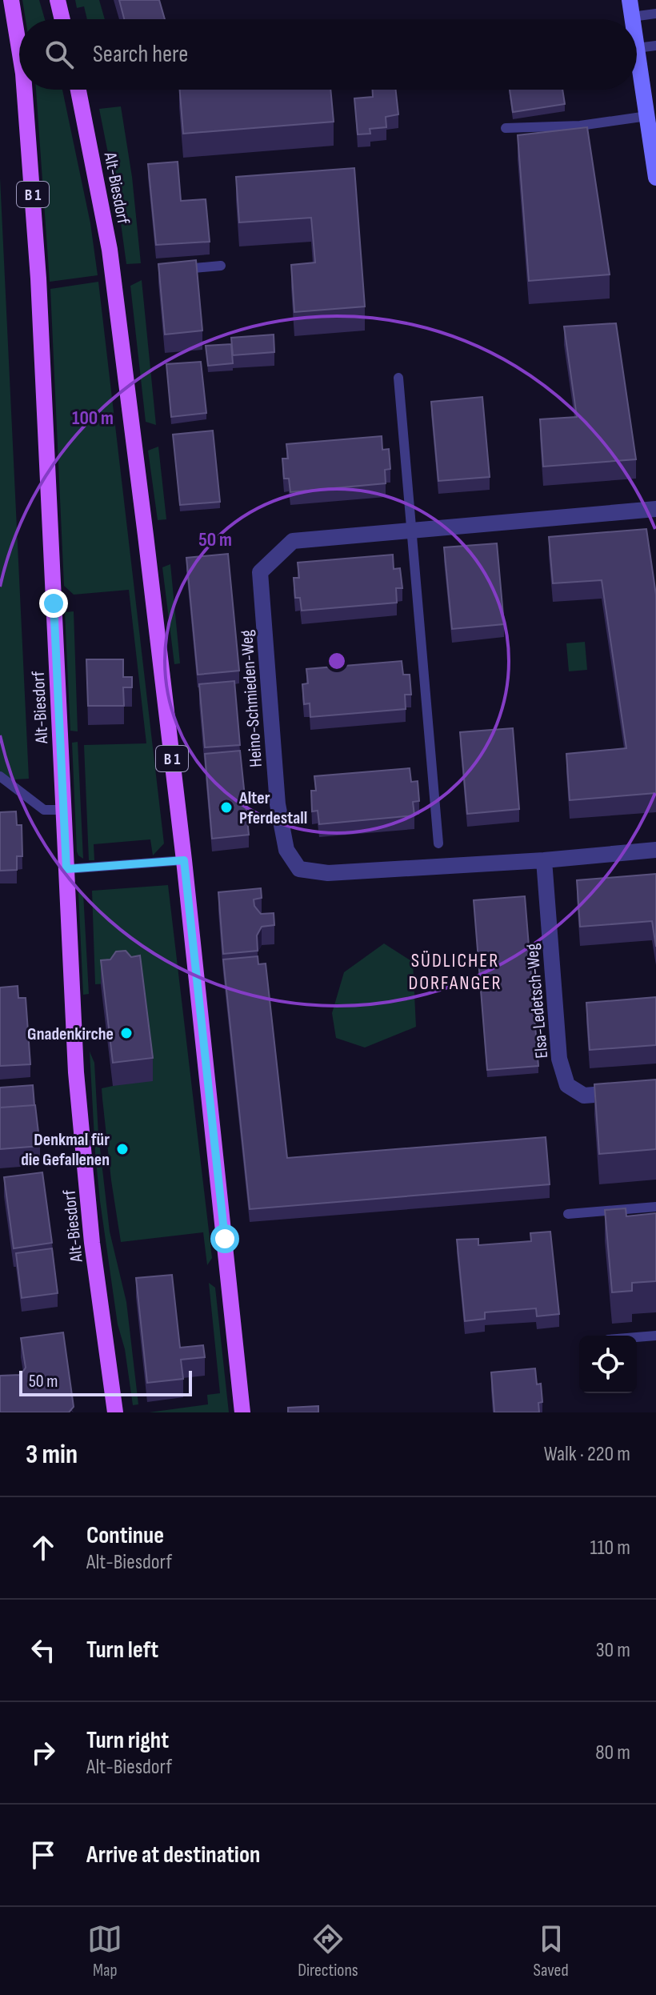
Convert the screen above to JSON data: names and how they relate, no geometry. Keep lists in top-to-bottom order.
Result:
{
  "streets": {
    "main road": ["Alt-Biesdorf", "B 1"],
    "street": ["Heino-Schmieden-Weg", "Elsa-Ledetsch-Weg"]
  },
  "crossings": [
    ["Heino-Schmieden-Weg", "Elsa-Ledetsch-Weg"]
  ],
  "districts": ["SÜDLICHER DORFANGER"],
  "places": ["Alter Pferdestall", "Gnadenkirche", "Denkmal für die Gefallenen"],
  "scale_bar": "50 m",
  "page": {
    "search": "Search here",
    "scale": "50 m",
    "heading": ["3 min", "Walk · 220 m"],
    "list": [
      ["Continue", "Alt-Biesdorf", "110 m"],
      ["Turn left", "30 m"],
      ["Turn right", "Alt-Biesdorf", "80 m"],
      "Arrive at destination"
    ],
    "nav": ["Map", "Directions", "Saved"]
  },
  "rings": ["100 m", "50 m"]
}
